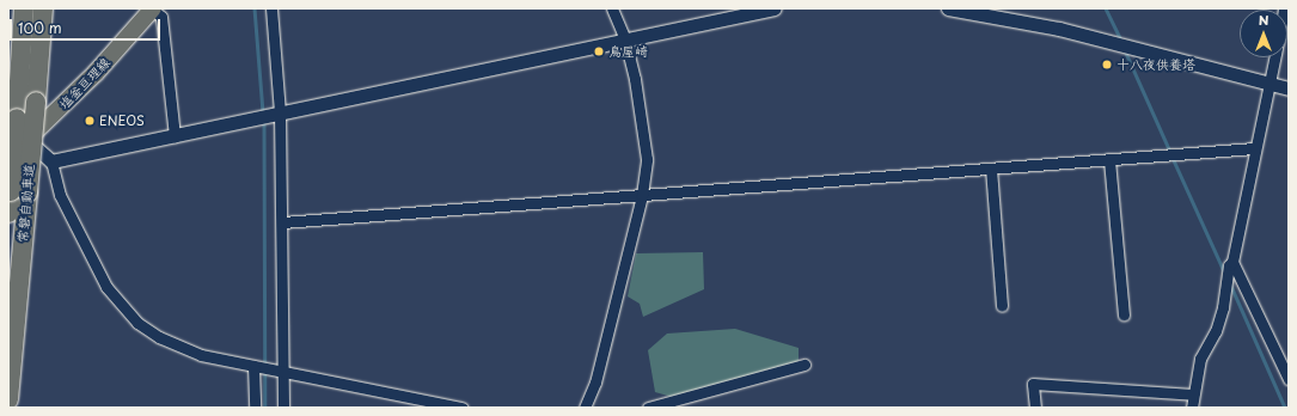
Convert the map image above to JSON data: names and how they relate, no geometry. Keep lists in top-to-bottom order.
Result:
{
  "streets": {
    "highway": ["常磐自動車道"],
    "main road": ["塩釜亘理線"]
  },
  "places": ["鳥屋崎", "十八夜供養塔", "ENEOS"],
  "scale_bar": "100 m",
  "north": "top"
}
